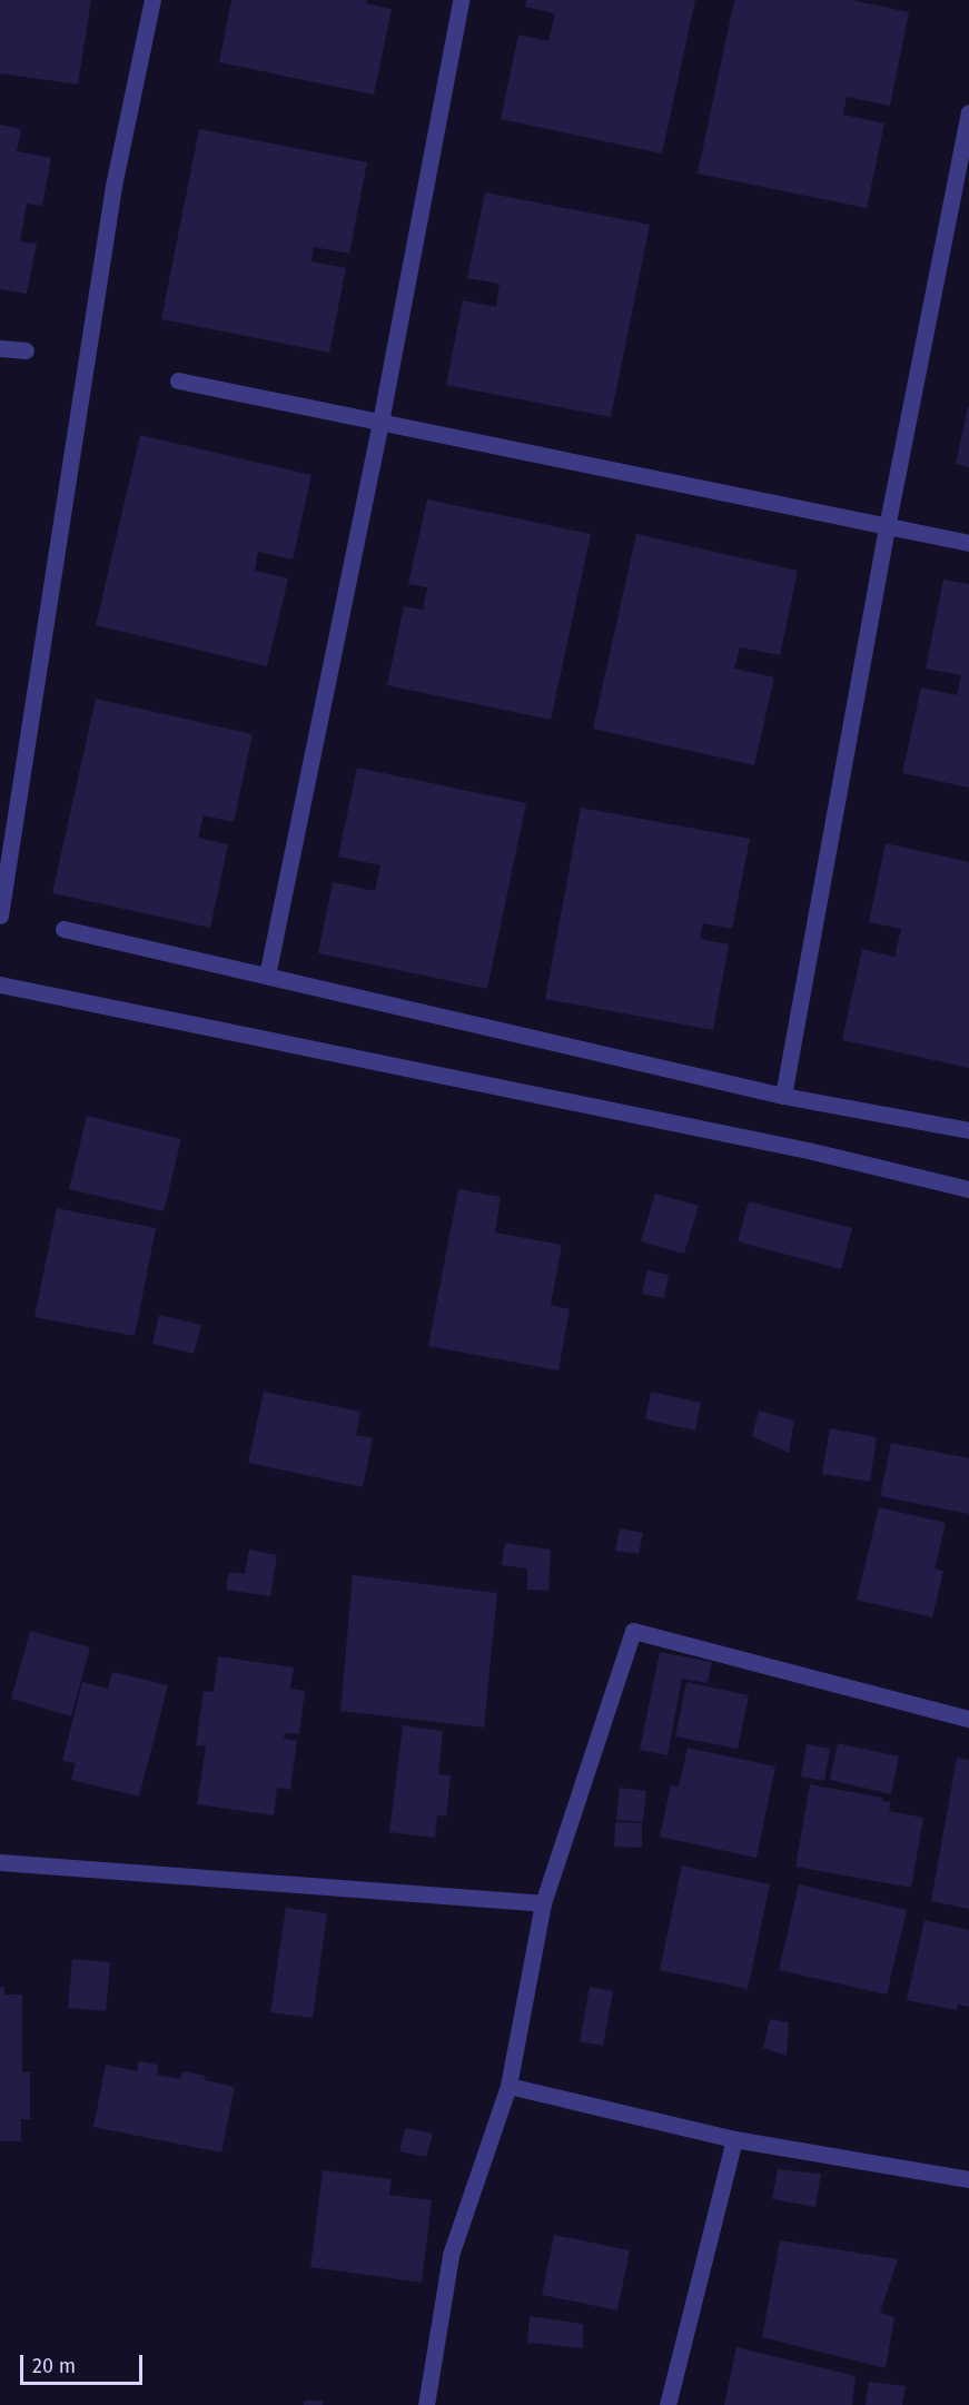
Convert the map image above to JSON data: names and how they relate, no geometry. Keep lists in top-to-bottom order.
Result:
{
  "scale_bar": "20 m"
}
